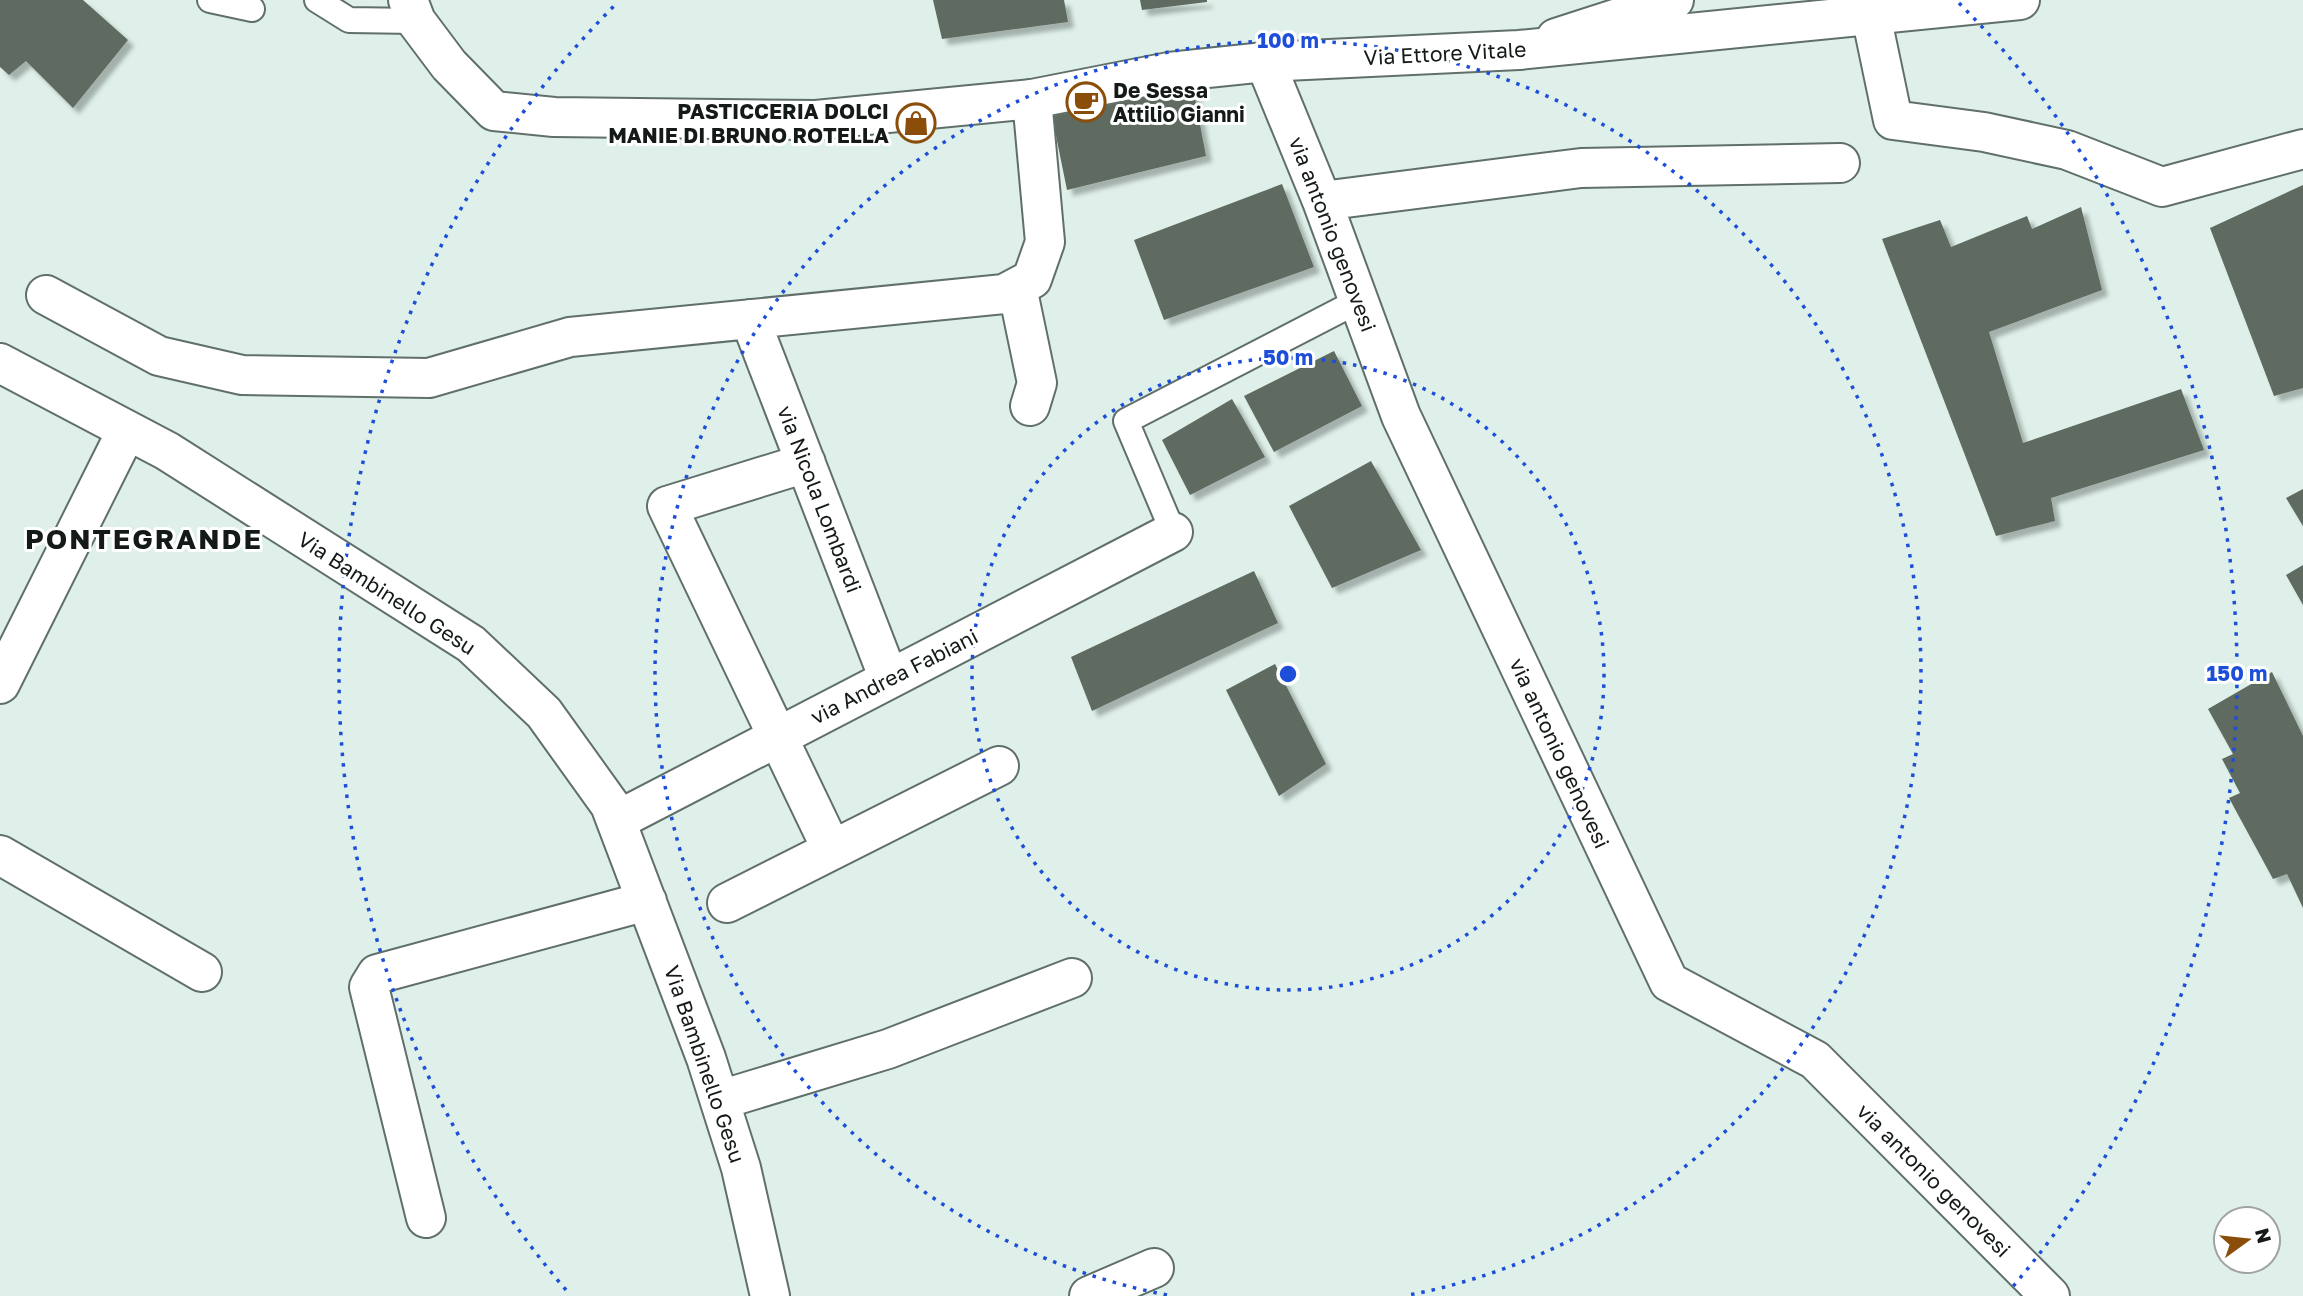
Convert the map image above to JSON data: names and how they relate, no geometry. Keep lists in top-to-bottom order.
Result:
{
  "streets": {
    "street": [
      "Via Ettore Vitale",
      "via antonio genovesi",
      "via Nicola Lombardi",
      "Via Bambinello Gesu",
      "via Andrea Fabiani"
    ]
  },
  "crossings": [
    ["Via Ettore Vitale", "via antonio genovesi"],
    ["via Nicola Lombardi", "via Andrea Fabiani"],
    ["Via Bambinello Gesu", "via Andrea Fabiani"]
  ],
  "districts": ["PONTEGRANDE"],
  "places": {
    "cafe": ["De Sessa Attilio Gianni"],
    "shop": ["PASTICCERIA DOLCI MANIE DI BRUNO ROTELLA"]
  },
  "north": "right",
  "rings": ["100 m", "50 m", "150 m"]
}
